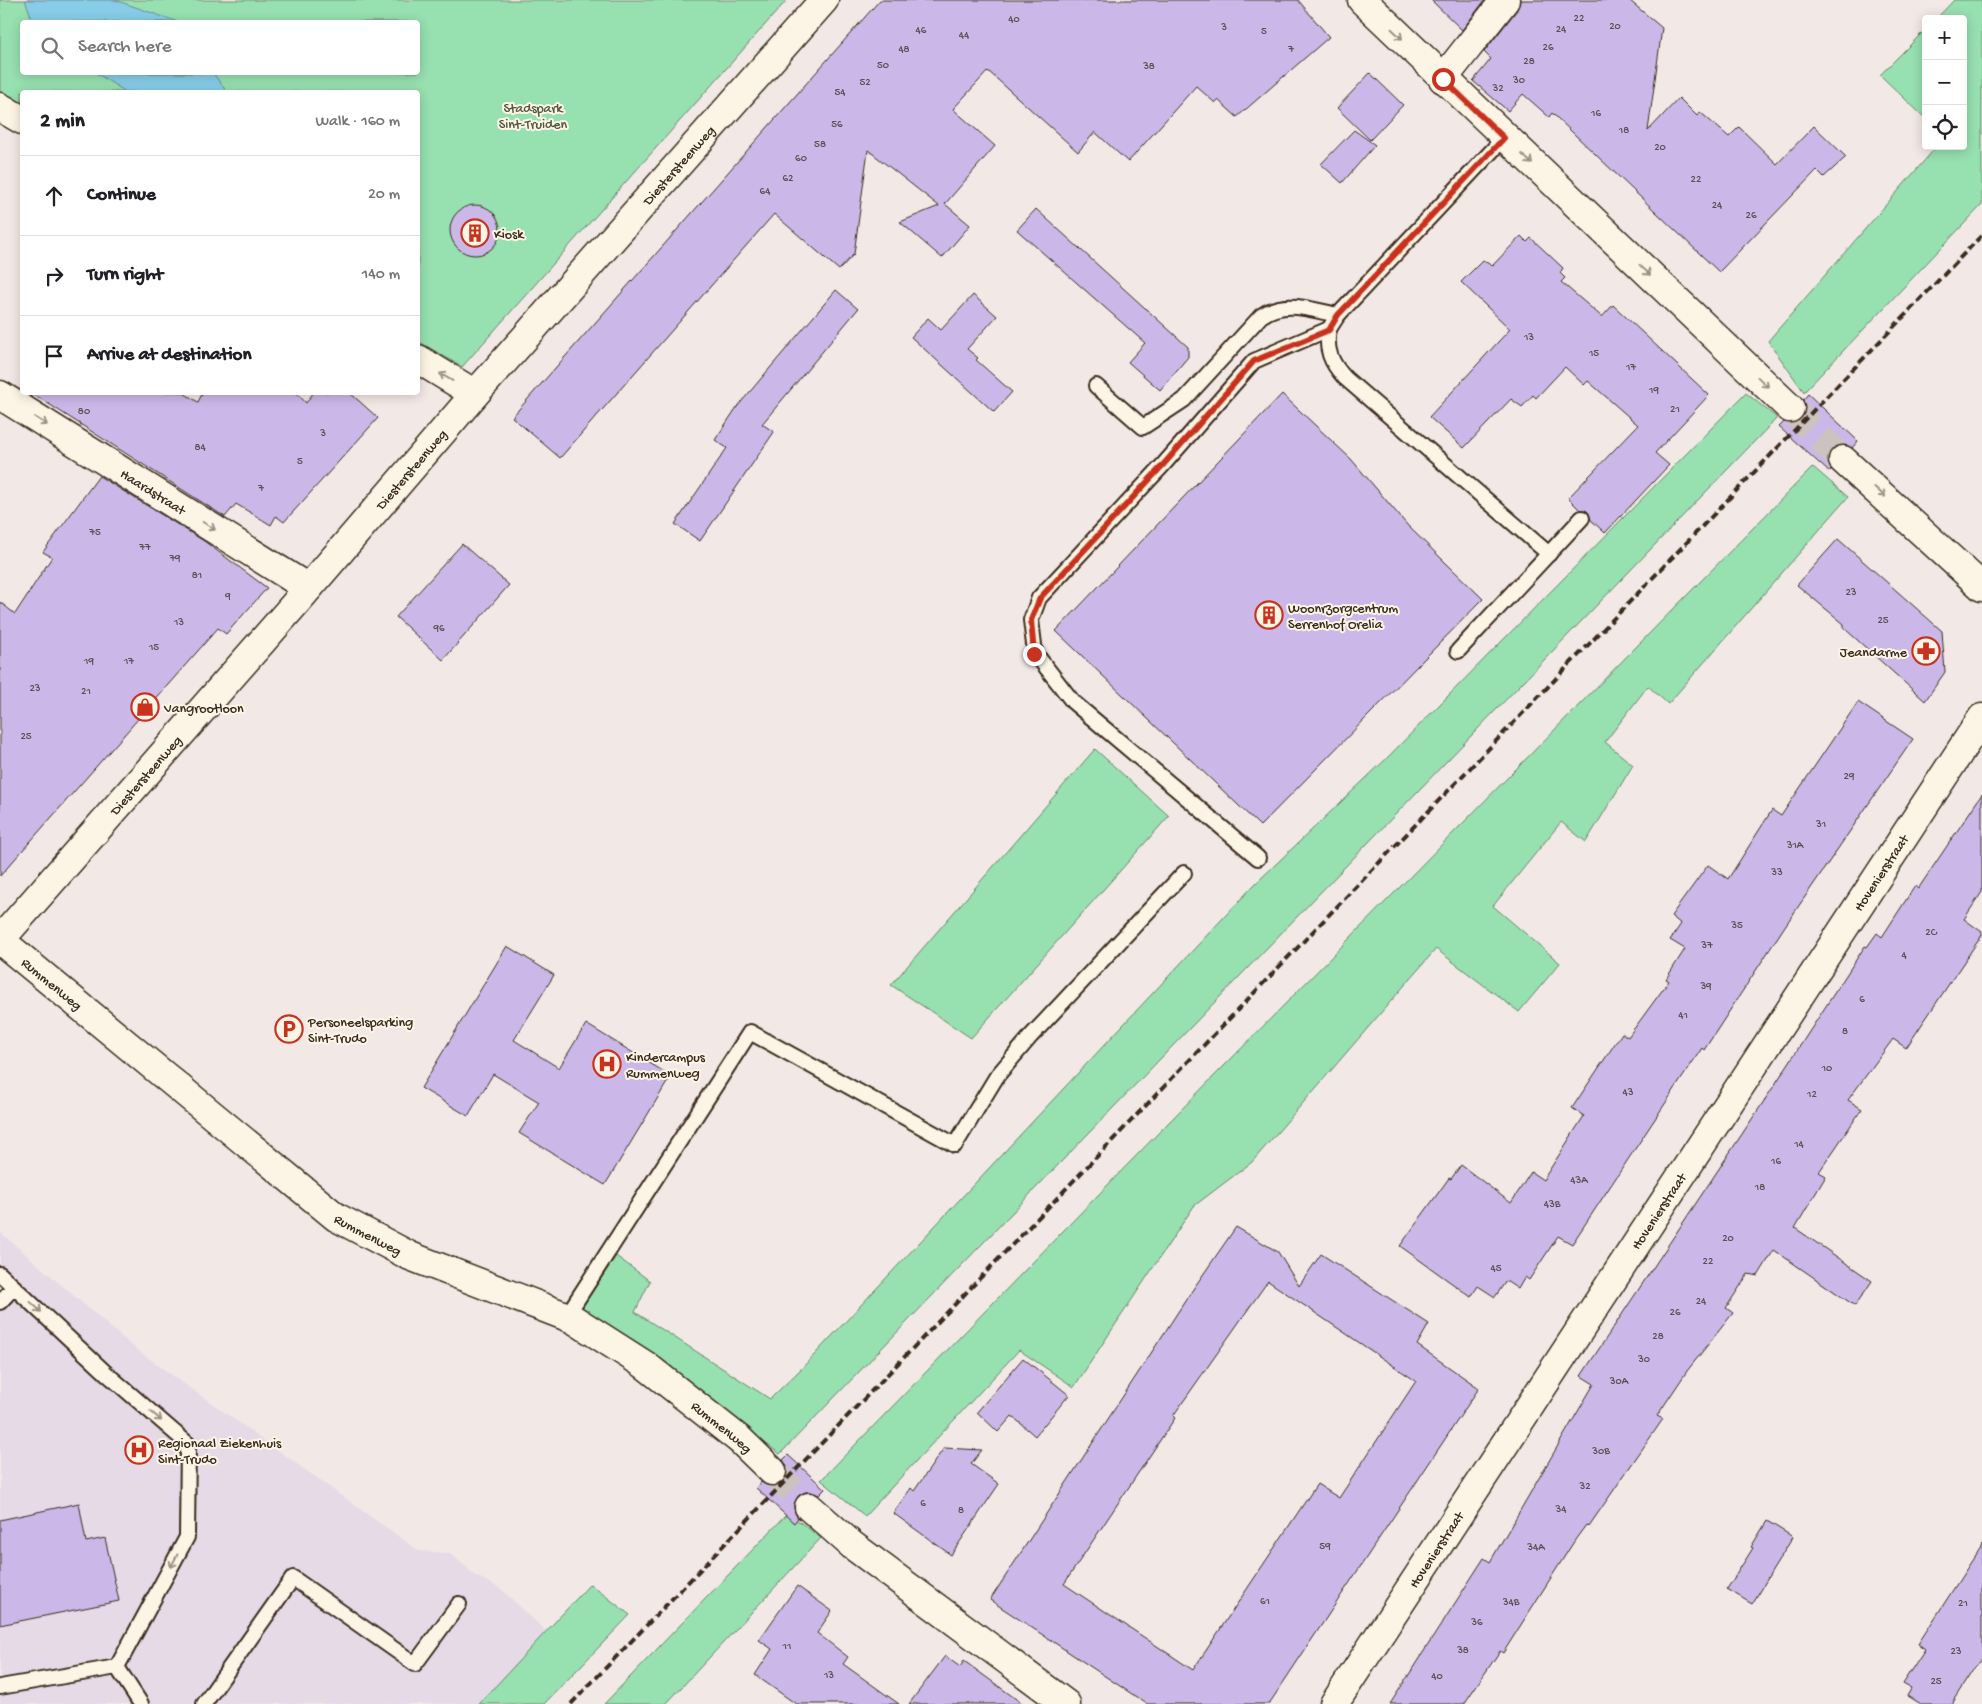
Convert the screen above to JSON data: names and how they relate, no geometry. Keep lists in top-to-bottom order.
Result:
{
  "streets": {
    "street": [
      "Diestersteenweg",
      "Haardstraat",
      "Hovenierstraat",
      "Rummenweg"
    ]
  },
  "crossings": [
    ["Diestersteenweg", "Haardstraat"],
    ["Diestersteenweg", "Rummenweg"]
  ],
  "one_way": ["Haardstraat"],
  "parks": ["Stadspark Sint-Truiden"],
  "places": {
    "building": ["Kiosk", "Woonrzorgcentrum Serrenhof Orelia"],
    "pharmacy": ["Jeandarme"],
    "shop": ["Vangrootloon"],
    "parking": ["Personeelsparking Sint-Trudo"],
    "hospital": ["Kindercampus Rummenweg", "Regionaal Ziekenhuis Sint-Trudo"]
  },
  "house_numbers": [
    "22",
    "40",
    "20",
    "3",
    "24",
    "46",
    "5",
    "44",
    "26",
    "48",
    "7",
    "28",
    "50",
    "38",
    "30",
    "52",
    "32",
    "54",
    "16",
    "56",
    "18",
    "58",
    "20",
    "60",
    "62",
    "22",
    "64",
    "24",
    "26",
    "13",
    "15",
    "17",
    "19",
    "21",
    "80",
    "3",
    "84",
    "5",
    "7",
    "75",
    "77",
    "79",
    "81",
    "23",
    "9",
    "25",
    "13",
    "96",
    "15",
    "19",
    "17",
    "23",
    "21",
    "25",
    "29",
    "31",
    "31A",
    "33",
    "35",
    "2C",
    "37",
    "4",
    "39",
    "6",
    "41",
    "8",
    "10",
    "43",
    "12",
    "14",
    "16",
    "43A",
    "18",
    "43B",
    "20",
    "22",
    "45",
    "24",
    "26",
    "28",
    "30",
    "30A",
    "30B",
    "32",
    "6",
    "34",
    "8",
    "59",
    "34A",
    "61",
    "34B",
    "21",
    "36",
    "11",
    "38",
    "23",
    "13",
    "40",
    "25"
  ],
  "page": {
    "map_buttons": ["+", "−"],
    "search": "Search here",
    "heading": ["2 min", "Walk · 160 m"],
    "list": [
      ["Continue", "20 m"],
      ["Turn right", "140 m"],
      "Arrive at destination"
    ]
  }
}
